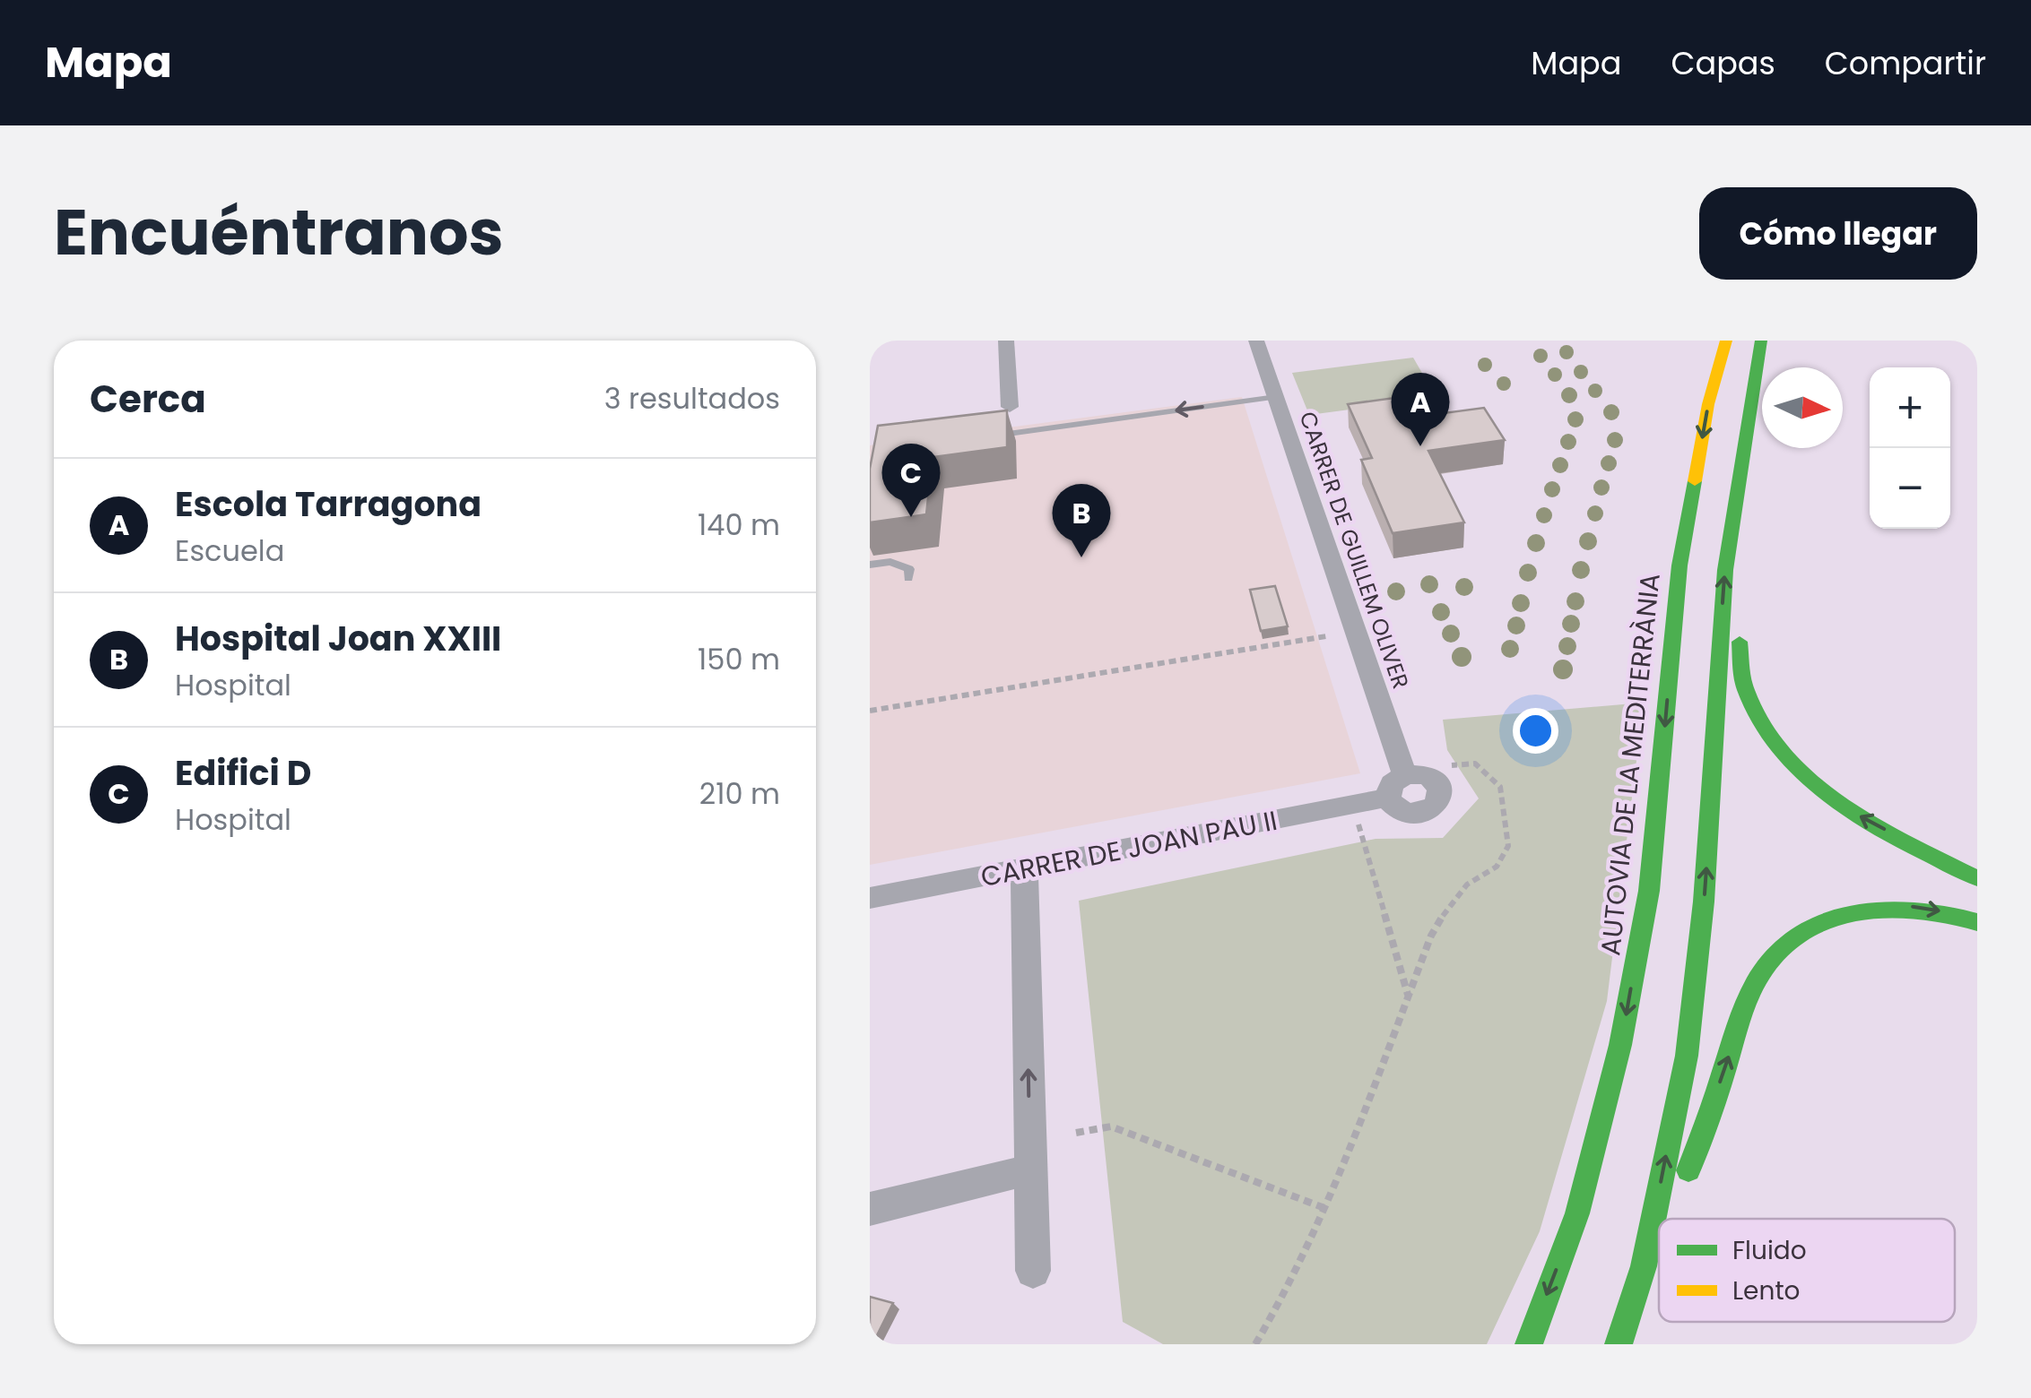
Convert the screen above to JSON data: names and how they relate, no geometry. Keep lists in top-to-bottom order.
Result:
{
  "streets": {
    "highway": ["AUTOVIA DE LA MEDITERRÀNIA"],
    "street": ["CARRER DE GUILLEM OLIVER", "CARRER DE JOAN PAU II"]
  },
  "crossings": [
    ["CARRER DE GUILLEM OLIVER", "CARRER DE JOAN PAU II"]
  ],
  "legend": ["Fluido", "Lento"],
  "north": "right",
  "page": {
    "header": "Mapa",
    "nav": ["Mapa", "Capas", "Compartir"],
    "title": "Encuéntranos",
    "buttons": "Cómo llegar",
    "heading": ["Cerca", "3 resultados"],
    "map_buttons": ["+", "−"],
    "pins": ["A", "C", "B"],
    "list": [
      {
        "mark": "A",
        "name": "Escola Tarragona",
        "note": "Escuela",
        "value": "140 m"
      },
      {
        "mark": "B",
        "name": "Hospital Joan XXIII",
        "note": "Hospital",
        "value": "150 m"
      },
      {
        "mark": "C",
        "name": "Edifici D",
        "note": "Hospital",
        "value": "210 m"
      }
    ]
  }
}
